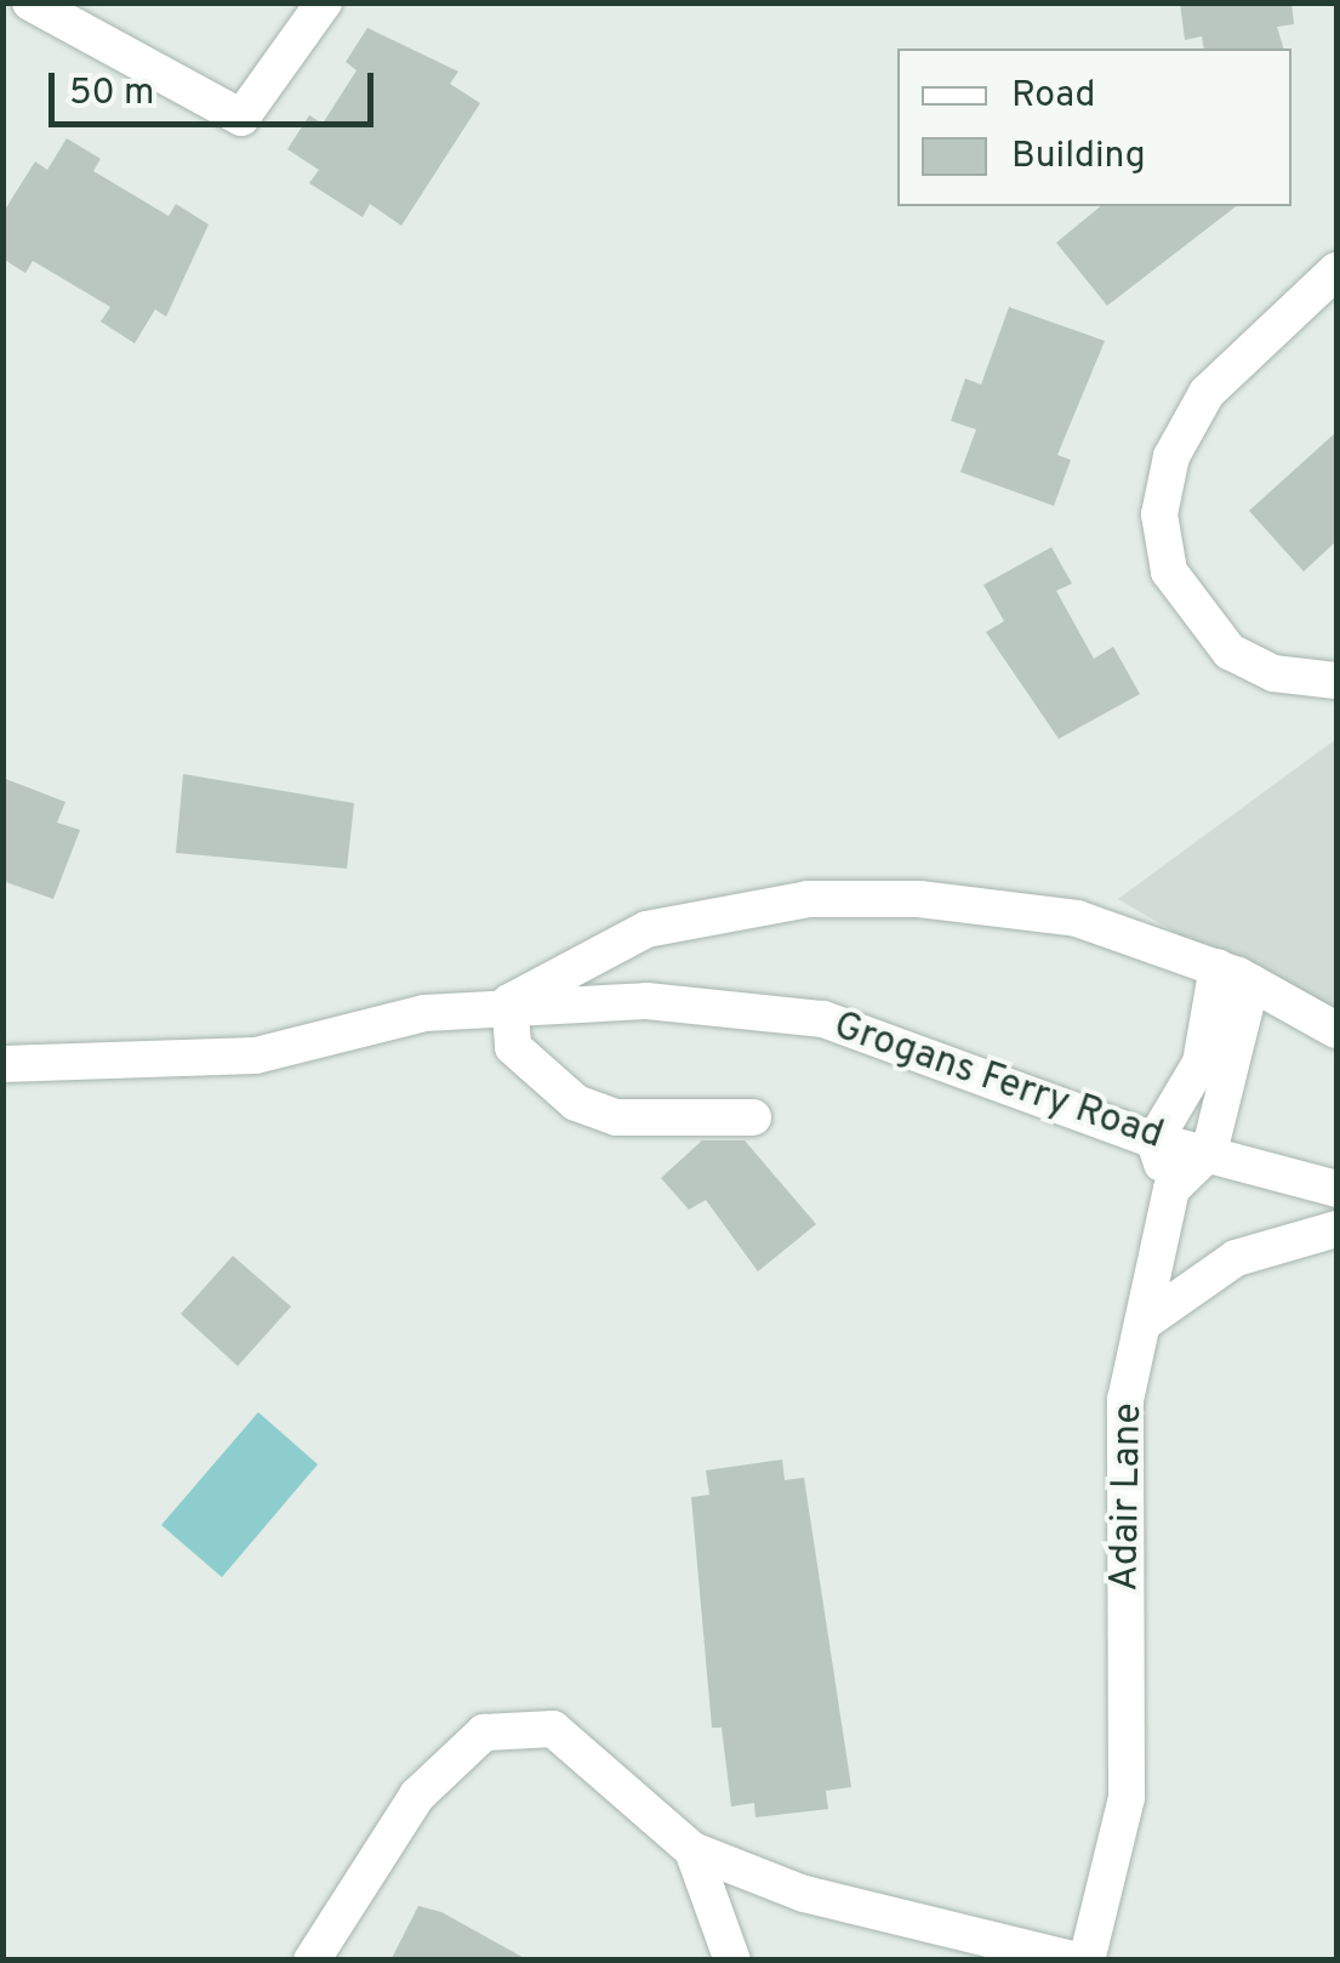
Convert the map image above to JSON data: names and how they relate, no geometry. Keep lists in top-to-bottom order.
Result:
{
  "streets": {
    "street": ["Grogans Ferry Road", "Adair Lane"]
  },
  "legend": ["Road", "Building"],
  "scale_bar": "50 m"
}
